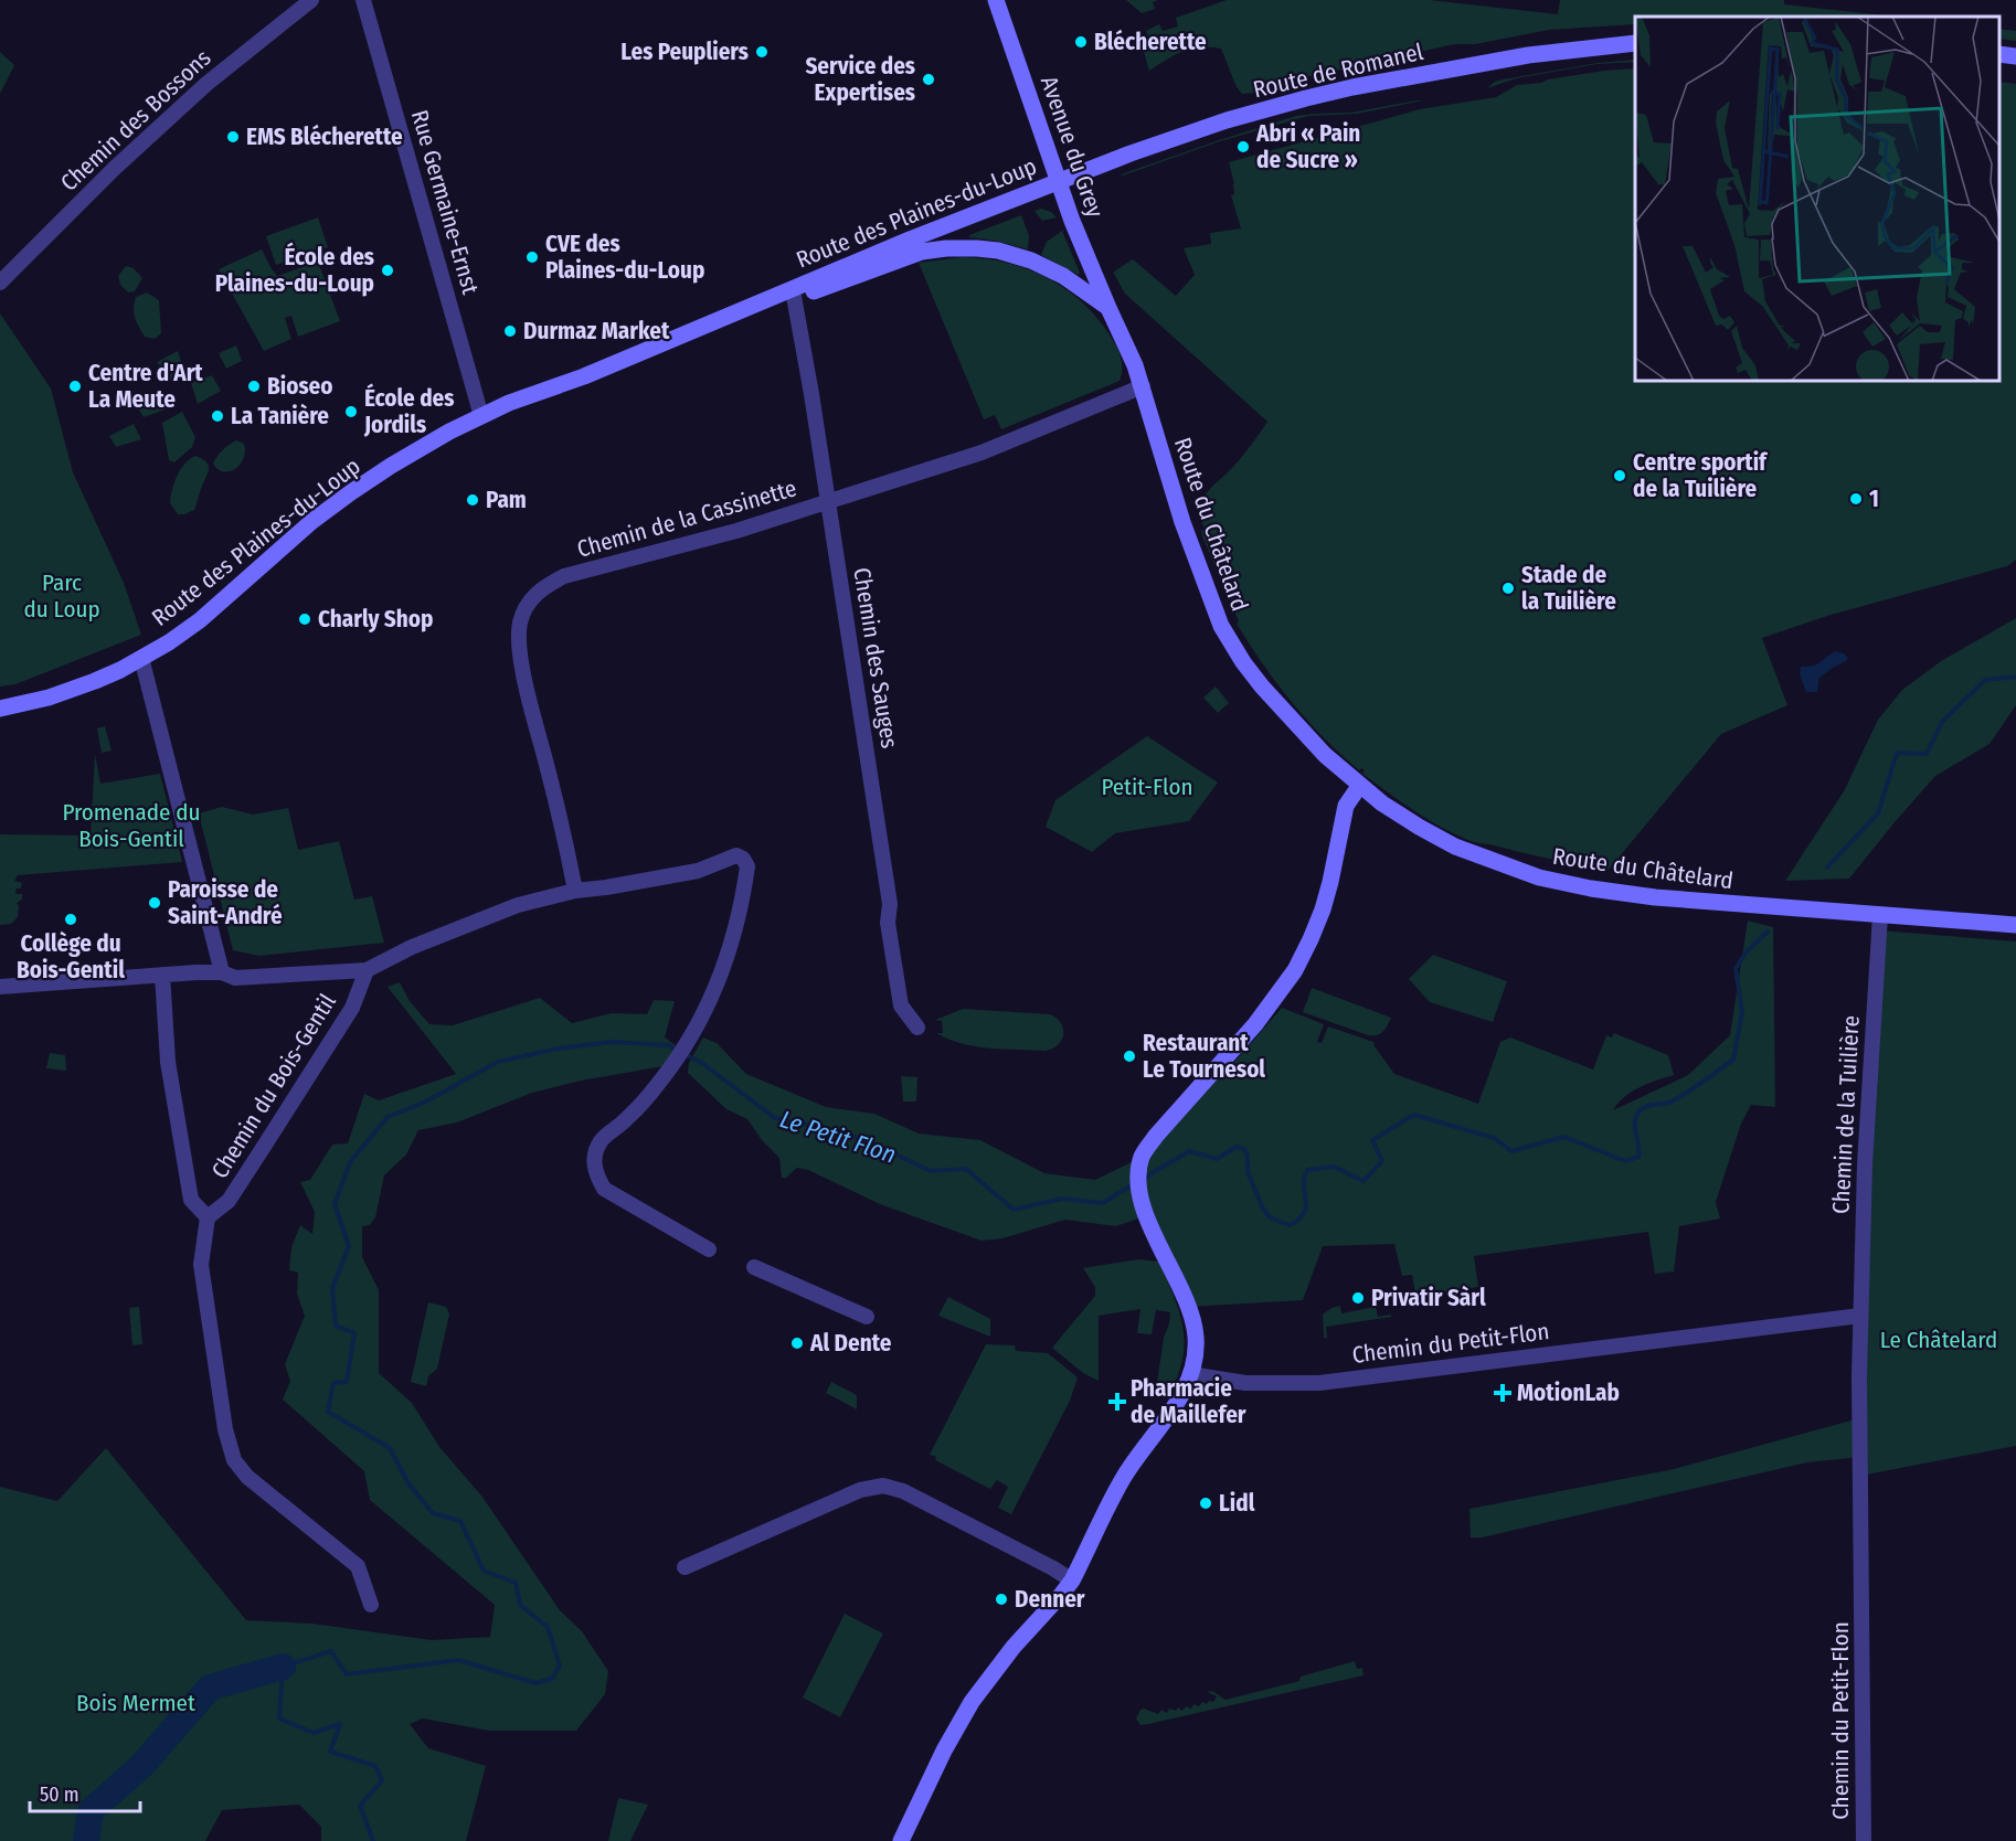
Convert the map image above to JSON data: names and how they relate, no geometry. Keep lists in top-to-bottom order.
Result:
{
  "streets": {
    "main road": [
      "Route de Romanel",
      "Avenue du Grey",
      "Route des Plaines-du-Loup",
      "Route du Châtelard"
    ],
    "street": [
      "Chemin des Bossons",
      "Rue Germaine-Ernst",
      "Chemin de la Cassinette",
      "Chemin des Sauges",
      "Chemin du Bois-Gentil",
      "Chemin de la Tuilière",
      "Chemin du Petit-Flon"
    ]
  },
  "crossings": [
    ["Route de Romanel", "Avenue du Grey"],
    ["Route de Romanel", "Route des Plaines-du-Loup"],
    ["Avenue du Grey", "Route des Plaines-du-Loup"],
    ["Avenue du Grey", "Route du Châtelard"],
    ["Rue Germaine-Ernst", "Route des Plaines-du-Loup"],
    ["Route des Plaines-du-Loup", "Route du Châtelard"],
    ["Route des Plaines-du-Loup", "Chemin des Sauges"],
    ["Chemin de la Cassinette", "Route du Châtelard"],
    ["Chemin de la Cassinette", "Chemin des Sauges"],
    ["Chemin de la Cassinette", "Chemin du Bois-Gentil"],
    ["Route du Châtelard", "Chemin de la Tuilière"],
    ["Chemin de la Tuilière", "Chemin du Petit-Flon"]
  ],
  "water": ["Le Petit Flon"],
  "parks": [
    "Parc du Loup",
    "Petit-Flon",
    "Promenade du Bois-Gentil",
    "Le Châtelard",
    "Bois Mermet"
  ],
  "places": {
    "other": [
      "Blécherette",
      "Les Peupliers",
      "Service des Expertises",
      "EMS Blécherette",
      "Abri « Pain de Sucre »",
      "CVE des Plaines-du-Loup",
      "École des Plaines-du-Loup",
      "Durmaz Market",
      "Centre d'Art La Meute",
      "Bioseo",
      "École des Jordils",
      "La Tanière",
      "Centre sportif de la Tuilière",
      "1",
      "Pam",
      "Stade de la Tuilière",
      "Charly Shop",
      "Paroisse de Saint-André",
      "Collège du Bois-Gentil",
      "Restaurant Le Tournesol",
      "Privatir Sàrl",
      "Al Dente",
      "Lidl",
      "Denner"
    ],
    "health": ["MotionLab", "Pharmacie de Maillefer"]
  },
  "scale_bar": "50 m"
}
